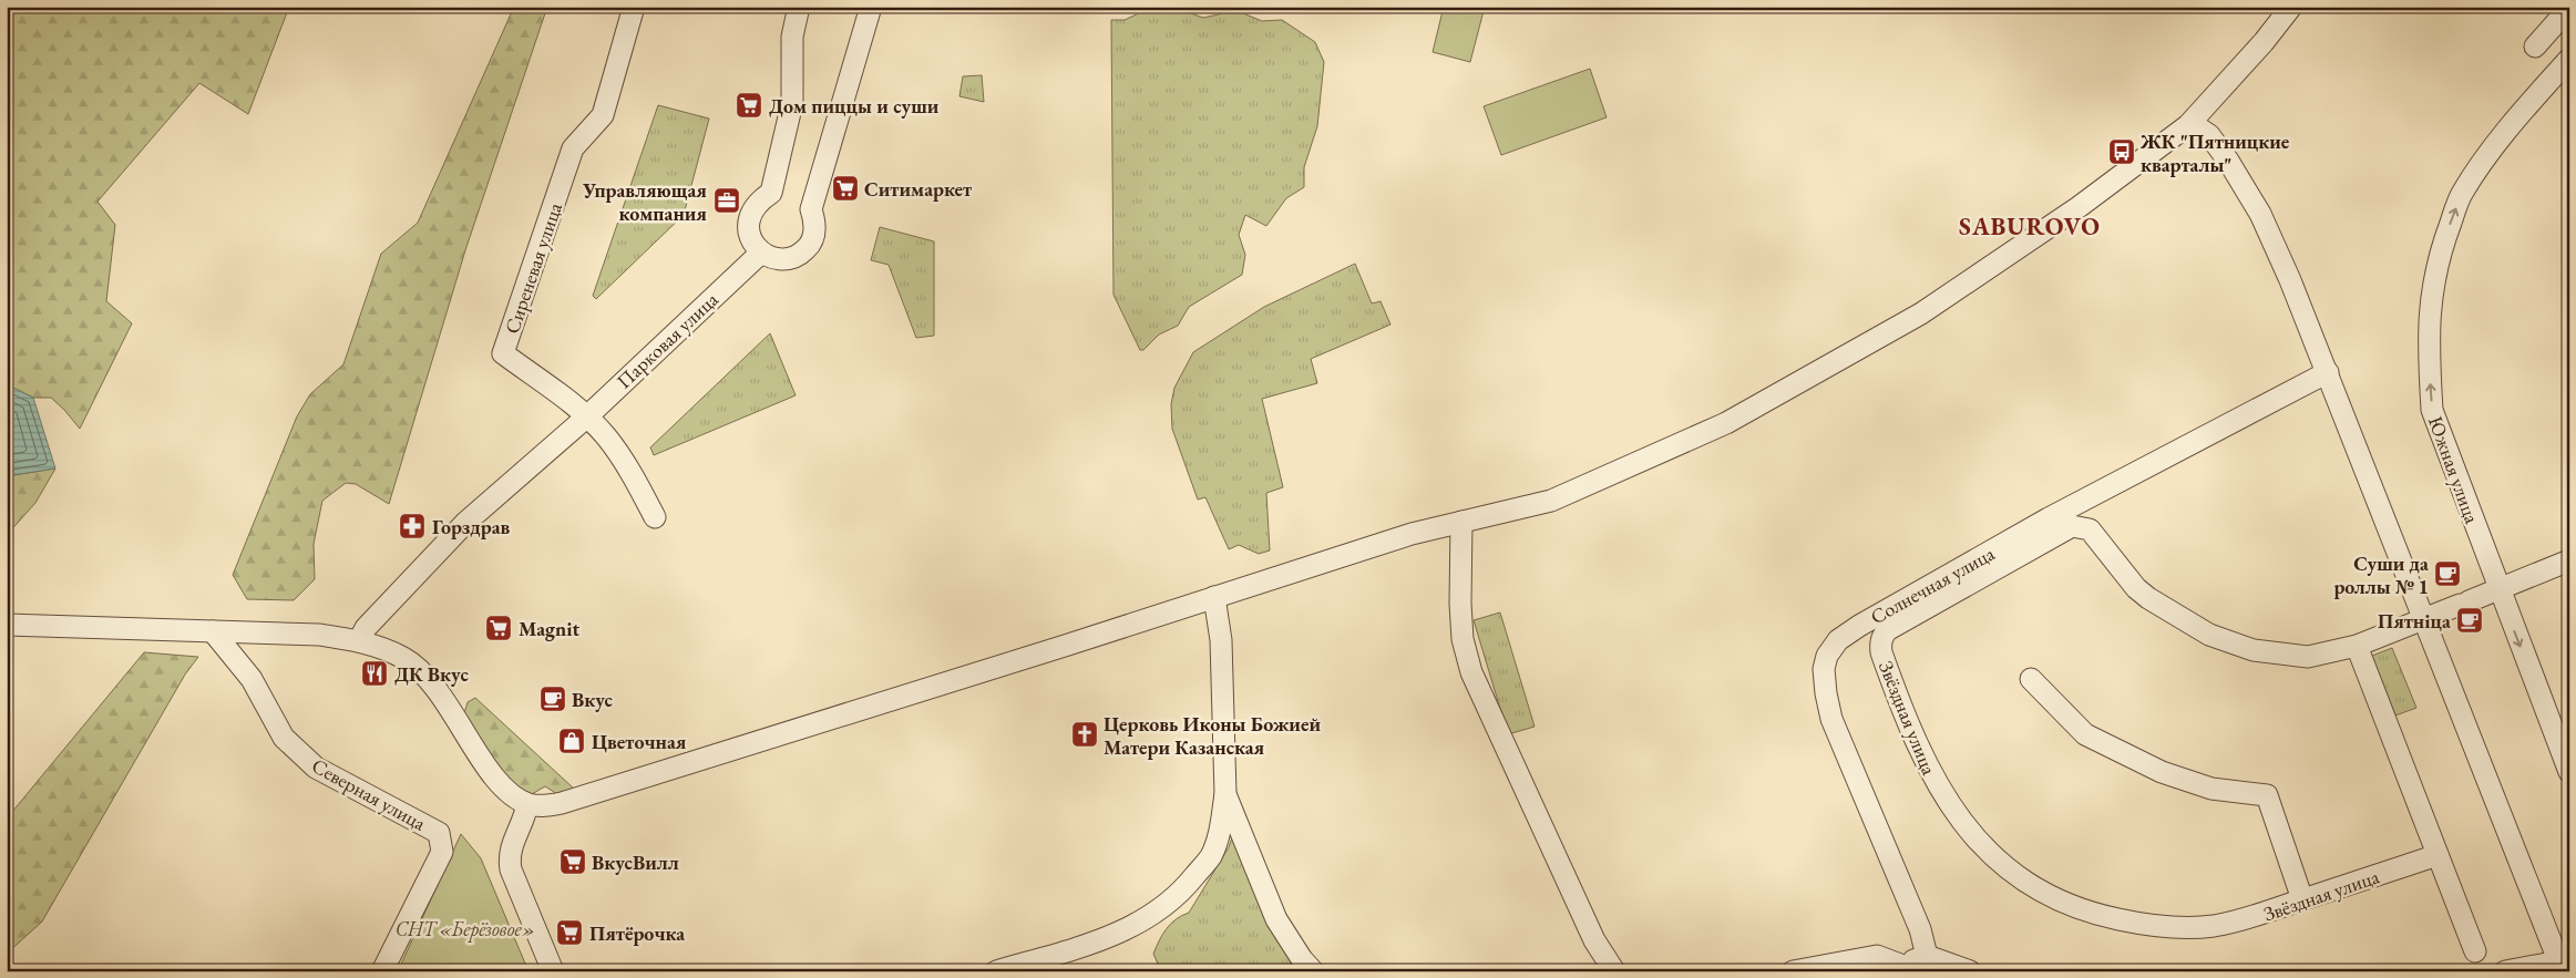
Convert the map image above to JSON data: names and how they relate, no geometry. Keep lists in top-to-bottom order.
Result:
{
  "streets": {
    "street": [
      "Сиреневая улица",
      "Парковая улица",
      "Южная улица",
      "Солнечная улица",
      "Звёздная улица",
      "Северная улица"
    ]
  },
  "crossings": [
    ["Сиреневая улица", "Парковая улица"]
  ],
  "districts": ["SABUROVO"],
  "parks": ["СНТ «Берёзовое»"],
  "places": {
    "supermarket": [
      "Дом пиццы и суши",
      "Ситимаркет",
      "Magnit",
      "ВкусВилл",
      "Пятёрочка"
    ],
    "bus stop": ["ЖК \"Пятницкие кварталы\""],
    "office": ["Управляющая компания"],
    "pharmacy": ["Горздрав"],
    "cafe": ["Суши да роллы № 1", "Пятнiца", "Вкус"],
    "restaurant": ["ДК Вкус"],
    "church": ["Церковь Иконы Божией Матери Казанская"],
    "shop": ["Цветочная"]
  }
}
